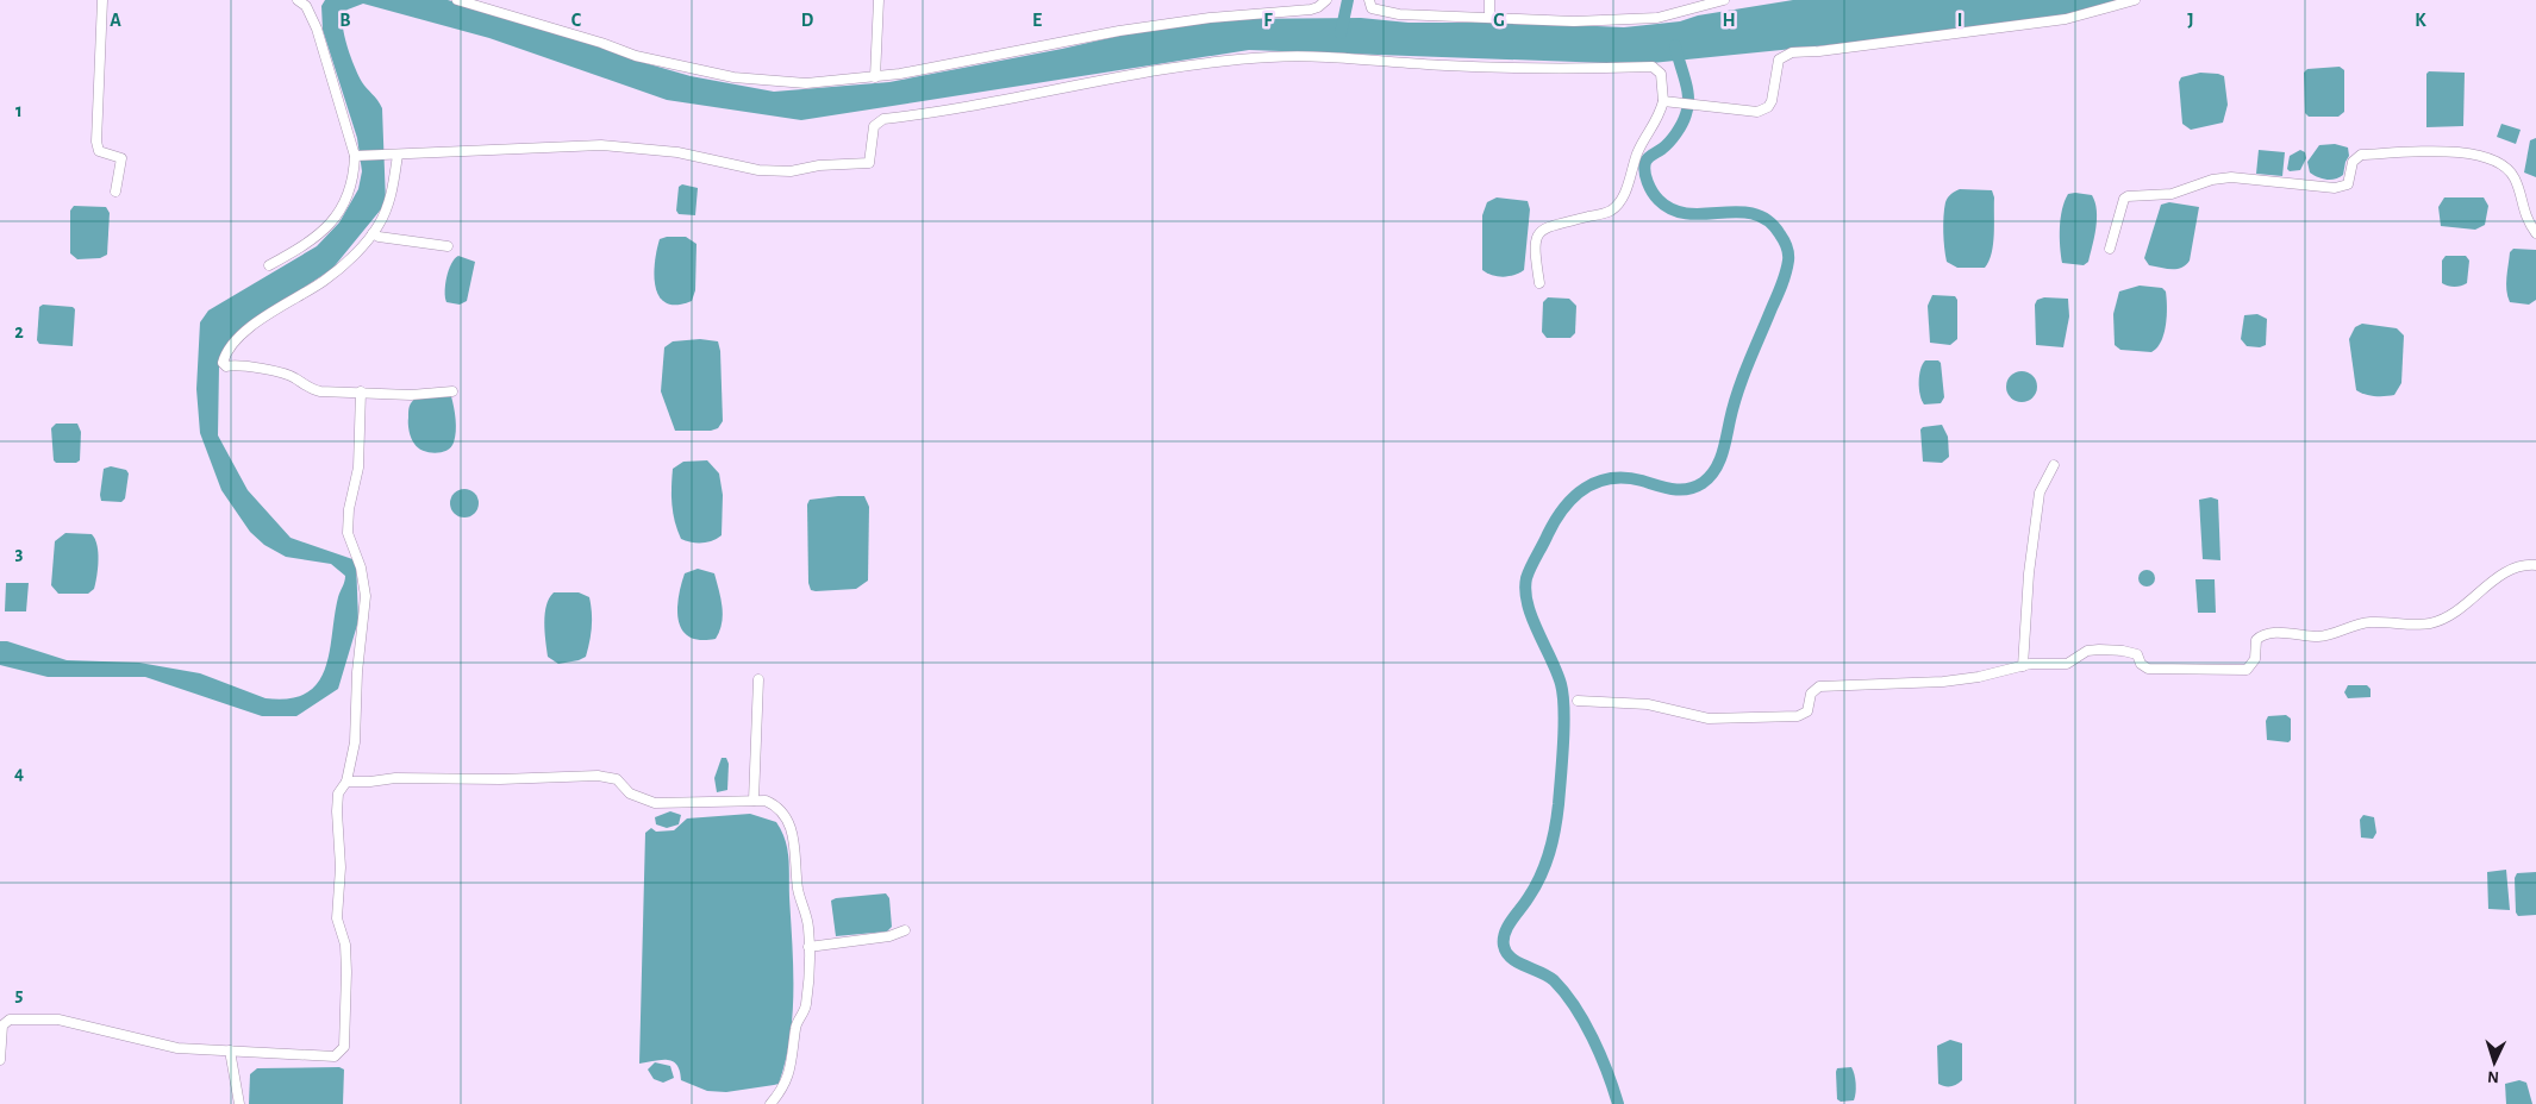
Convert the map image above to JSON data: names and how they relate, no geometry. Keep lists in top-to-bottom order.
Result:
{
  "north": "bottom",
  "grid": {
    "columns": [
      "A",
      "B",
      "C",
      "D",
      "E",
      "F",
      "G",
      "H",
      "I",
      "J",
      "K"
    ],
    "rows": [
      "1",
      "2",
      "3",
      "4",
      "5"
    ]
  }
}
